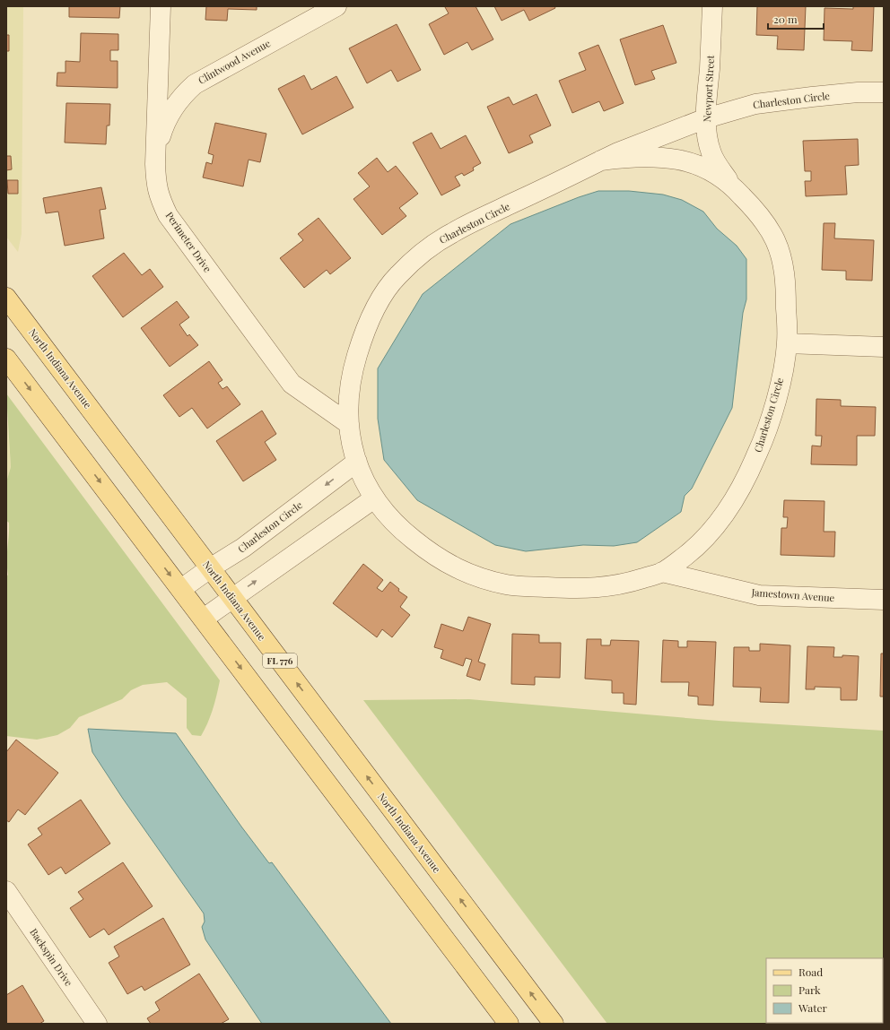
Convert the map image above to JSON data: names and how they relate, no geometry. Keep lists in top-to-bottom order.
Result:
{
  "streets": {
    "main road": ["North Indiana Avenue", "FL 776"],
    "street": [
      "Clintwood Avenue",
      "Newport Street",
      "Charleston Circle",
      "Perimeter Drive",
      "Jamestown Avenue",
      "Backspin Drive"
    ]
  },
  "crossings": [
    ["Clintwood Avenue", "Perimeter Drive"],
    ["Newport Street", "Charleston Circle"],
    ["Charleston Circle", "Perimeter Drive"],
    ["Charleston Circle", "North Indiana Avenue"],
    ["Charleston Circle", "Jamestown Avenue"]
  ],
  "legend": ["Road", "Park", "Water"],
  "scale_bar": "20 m"
}
